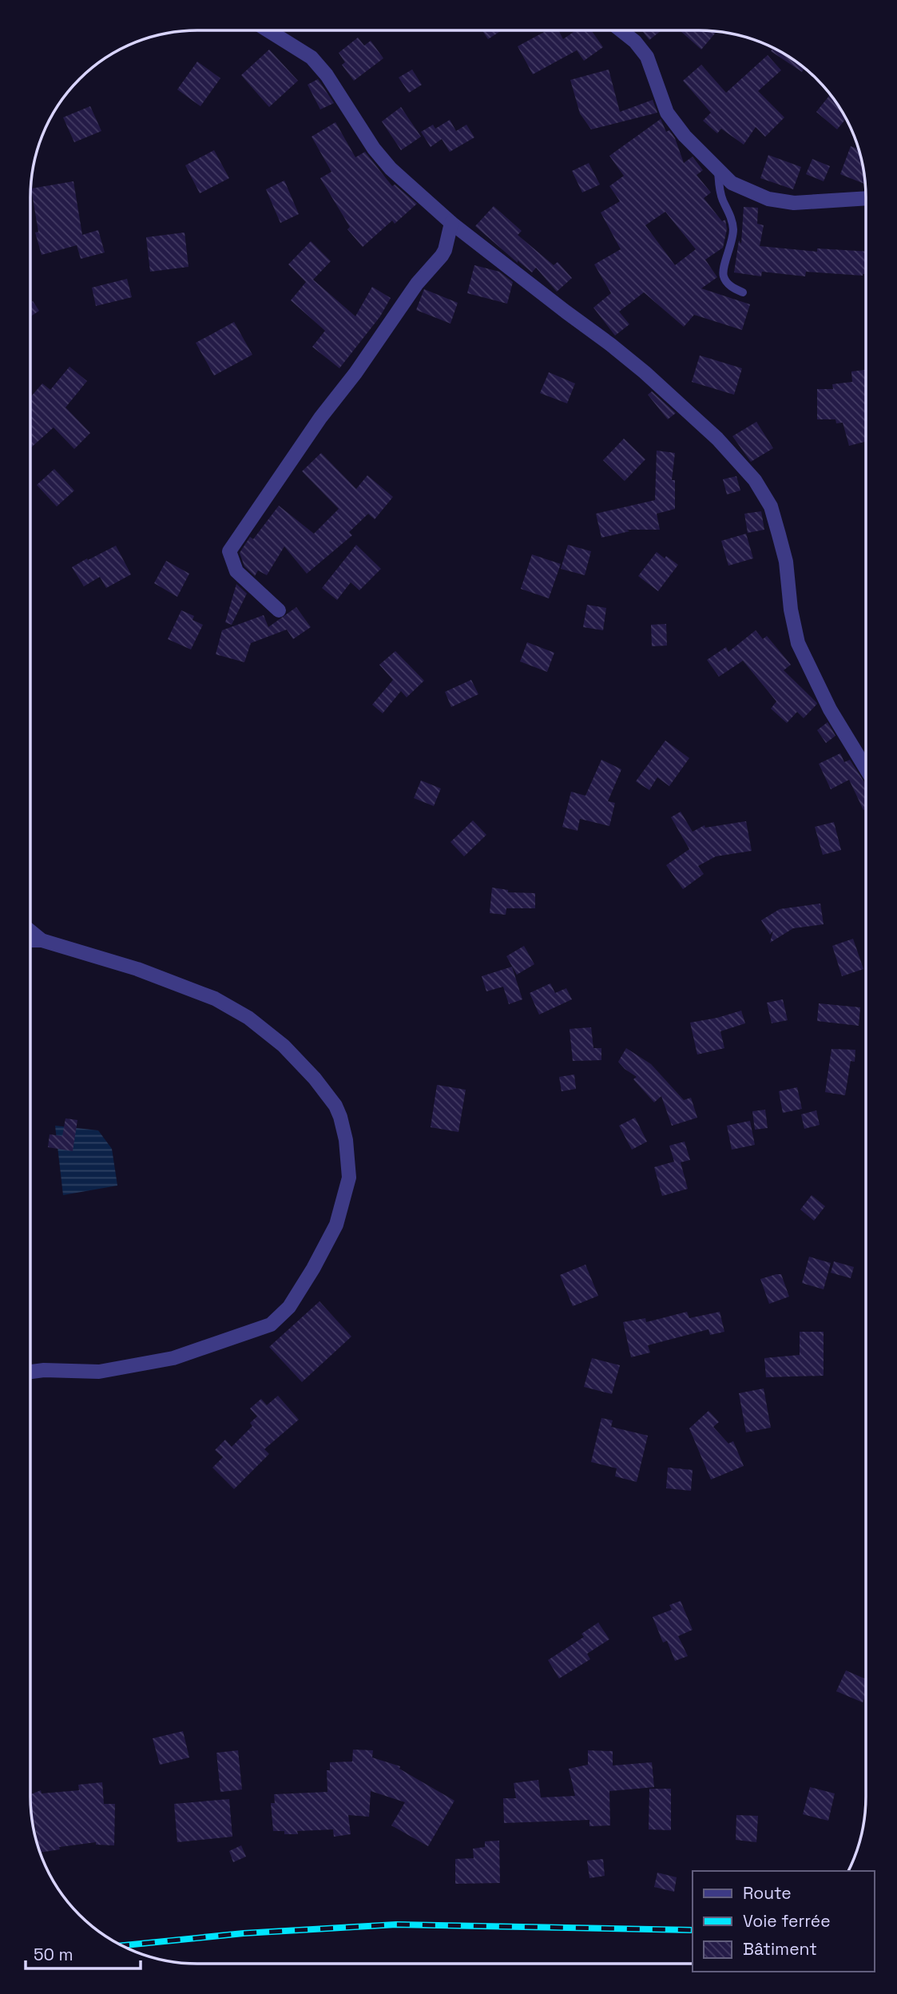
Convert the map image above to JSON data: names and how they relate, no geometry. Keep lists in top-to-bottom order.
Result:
{
  "legend": ["Route", "Voie ferrée", "Bâtiment"],
  "scale_bar": "50 m"
}
